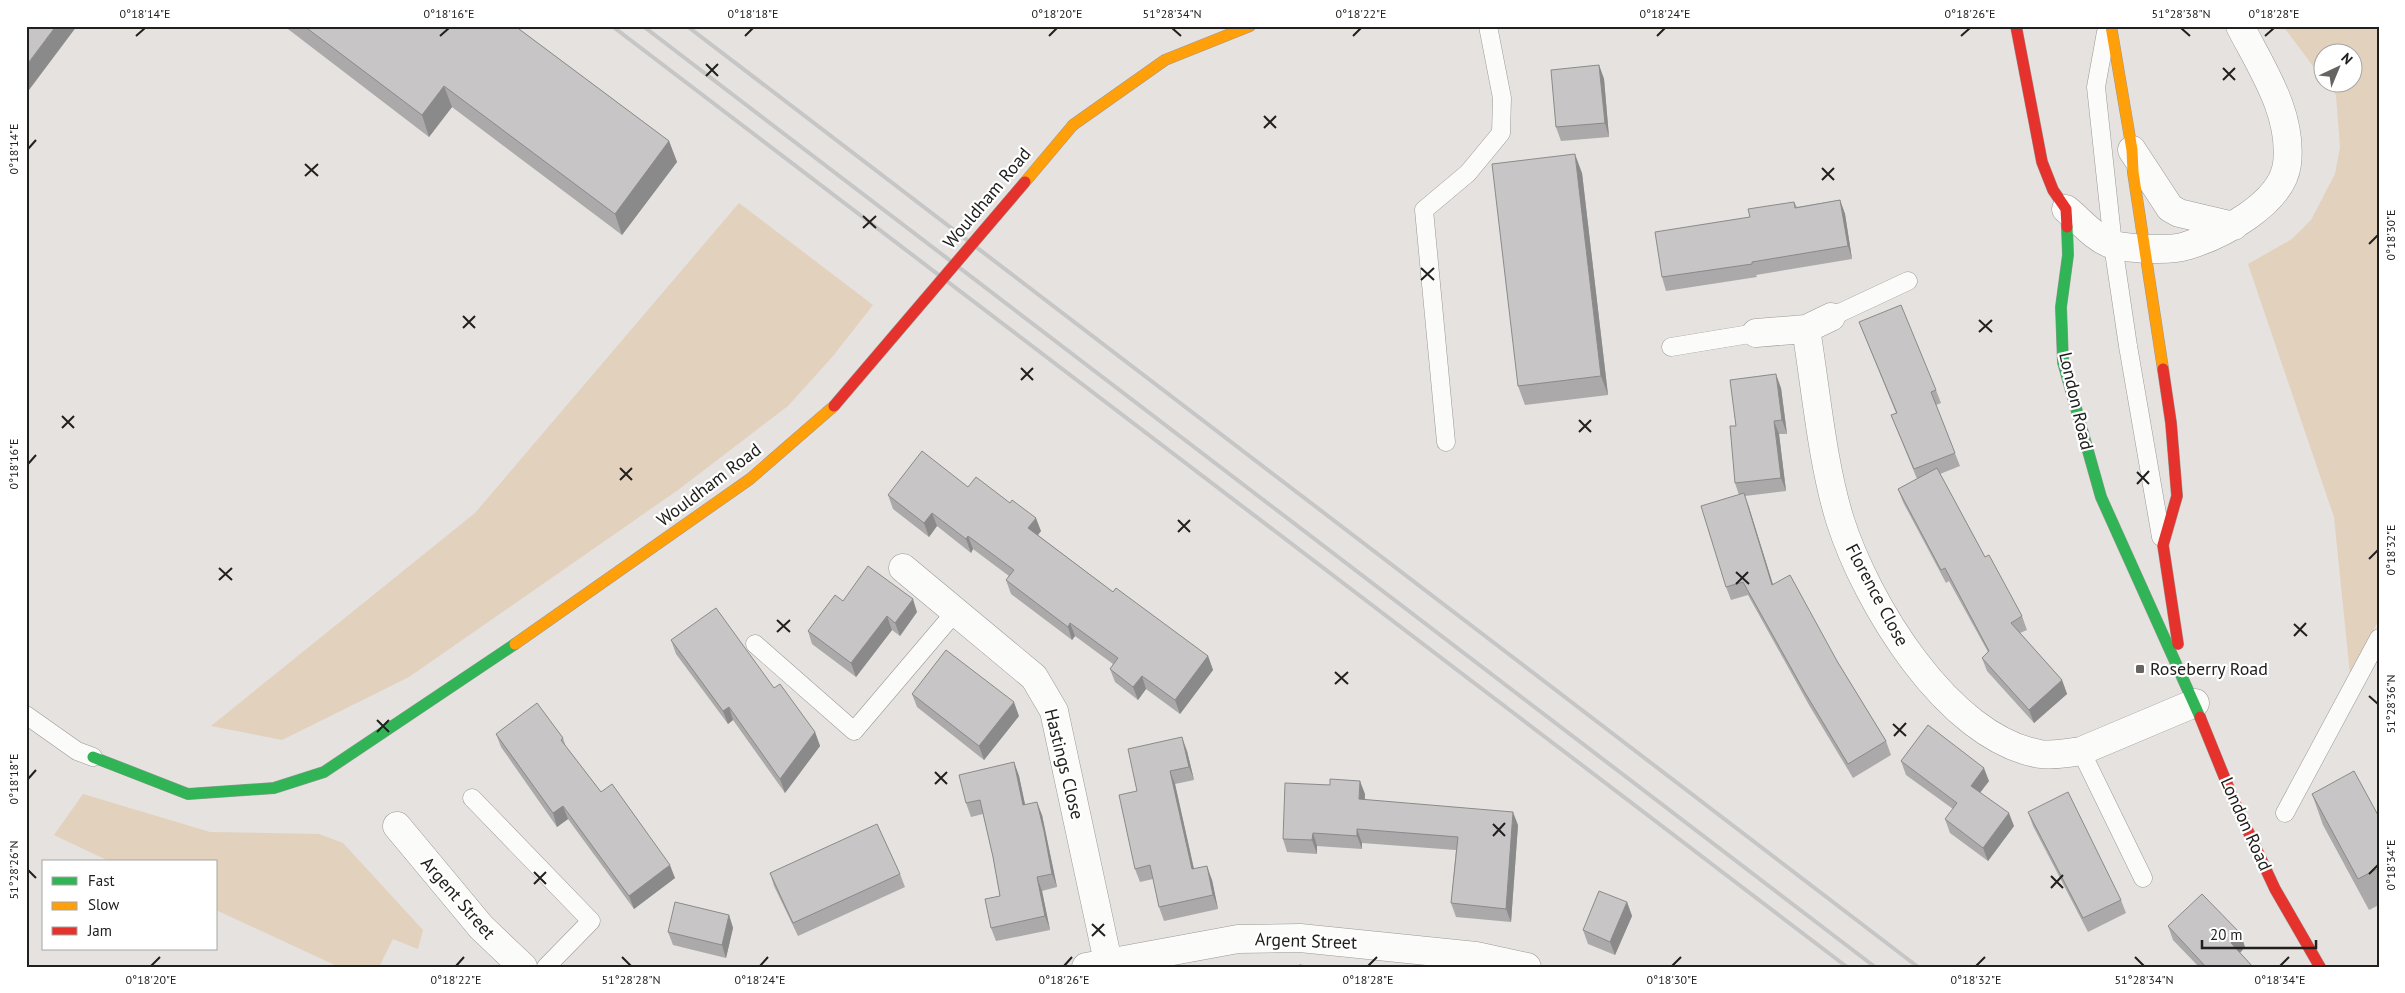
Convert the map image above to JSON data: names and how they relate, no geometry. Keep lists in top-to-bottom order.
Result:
{
  "streets": {
    "street": [
      "Wouldham Road",
      "London Road",
      "Florence Close",
      "Hastings Close",
      "Argent Street"
    ]
  },
  "crossings": [
    ["London Road", "Florence Close"],
    ["Hastings Close", "Argent Street"]
  ],
  "places": {
    "transit": ["Roseberry Road"]
  },
  "legend": ["Fast", "Slow", "Jam"],
  "scale_bar": "20 m",
  "north": "top right",
  "coordinates": [
    "0°18'14\"E",
    "0°18'16\"E",
    "0°18'18\"E",
    "0°18'20\"E",
    "51°28'34\"N",
    "0°18'22\"E",
    "0°18'24\"E",
    "0°18'26\"E",
    "51°28'38\"N",
    "0°18'28\"E",
    "0°18'30\"E",
    "0°18'32\"E",
    "51°28'36\"N",
    "0°18'34\"E",
    "51°28'26\"N",
    "51°28'28\"N"
  ]
}
